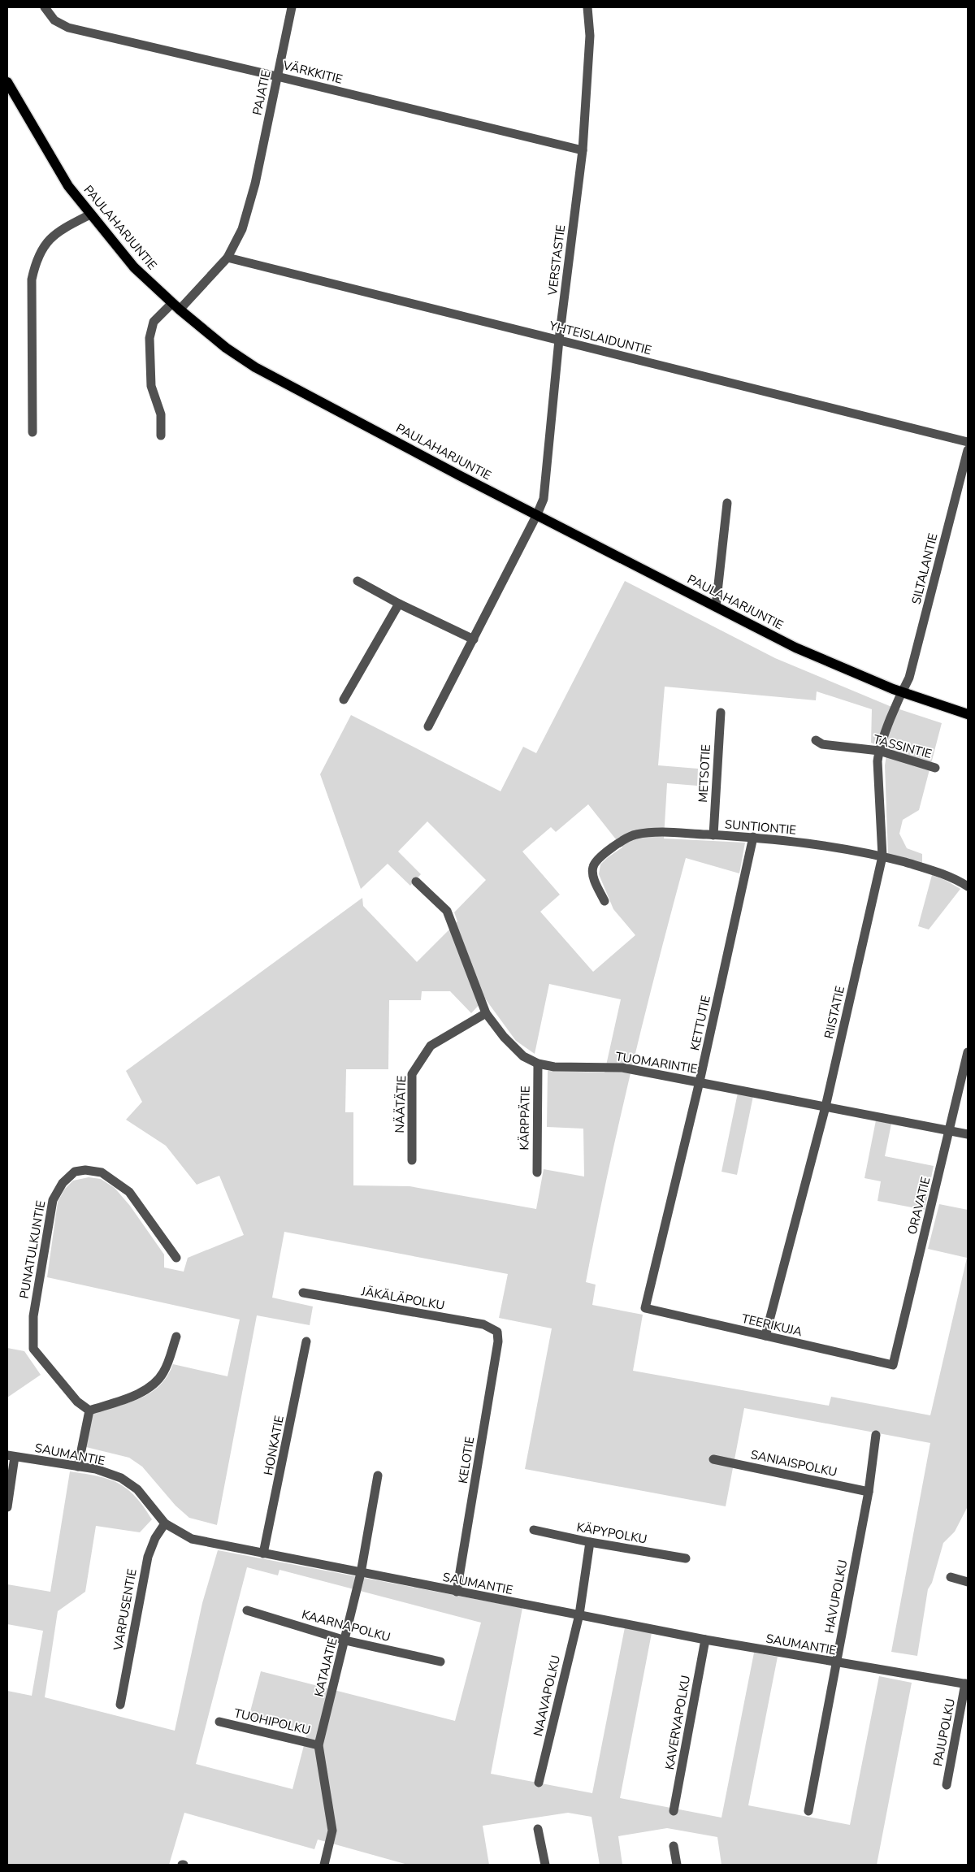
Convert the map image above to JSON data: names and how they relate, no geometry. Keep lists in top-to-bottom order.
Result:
{
  "streets": {
    "main road": ["PAULAHARJUNTIE"],
    "street": [
      "VÄRKKITIE",
      "PAJATIE",
      "VERSTASTIE",
      "YHTEISLAIDUNTIE",
      "SILTALANTIE",
      "TASSINTIE",
      "METSOTIE",
      "SUNTIONTIE",
      "RIISTATIE",
      "KETTUTIE",
      "TUOMARINTIE",
      "NÄÄTÄTIE",
      "KÄRPPÄTIE",
      "ORAVATIE",
      "PUNATULKUNTIE",
      "JÄKÄLÄPOLKU",
      "TEERIKUJA",
      "HONKATIE",
      "SAUMANTIE",
      "KELOTIE",
      "SANIAISPOLKU",
      "KÄPYPOLKU",
      "HAVUPOLKU",
      "VARPUSENTIE",
      "KAARNAPOLKU",
      "KATAJATIE",
      "NAAVAPOLKU",
      "TUOHIPOLKU",
      "KAVERVAPOLKU",
      "PAJUPOLKU"
    ]
  },
  "crossings": [
    ["VÄRKKITIE", "PAJATIE"],
    ["VÄRKKITIE", "VERSTASTIE"],
    ["PAJATIE", "PAULAHARJUNTIE"],
    ["PAJATIE", "YHTEISLAIDUNTIE"],
    ["PAULAHARJUNTIE", "VERSTASTIE"],
    ["PAULAHARJUNTIE", "SILTALANTIE"],
    ["PAULAHARJUNTIE", "RIISTATIE"],
    ["VERSTASTIE", "YHTEISLAIDUNTIE"],
    ["SILTALANTIE", "RIISTATIE"],
    ["TASSINTIE", "RIISTATIE"],
    ["METSOTIE", "SUNTIONTIE"],
    ["SUNTIONTIE", "RIISTATIE"],
    ["SUNTIONTIE", "KETTUTIE"],
    ["RIISTATIE", "TUOMARINTIE"],
    ["RIISTATIE", "TEERIKUJA"],
    ["KETTUTIE", "TUOMARINTIE"],
    ["KETTUTIE", "TEERIKUJA"],
    ["TUOMARINTIE", "NÄÄTÄTIE"],
    ["TUOMARINTIE", "KÄRPPÄTIE"],
    ["TUOMARINTIE", "ORAVATIE"],
    ["ORAVATIE", "TEERIKUJA"],
    ["JÄKÄLÄPOLKU", "KELOTIE"],
    ["HONKATIE", "SAUMANTIE"],
    ["SAUMANTIE", "KELOTIE"],
    ["SAUMANTIE", "HAVUPOLKU"],
    ["SAUMANTIE", "VARPUSENTIE"],
    ["SAUMANTIE", "KATAJATIE"],
    ["SAUMANTIE", "NAAVAPOLKU"],
    ["SAUMANTIE", "KAVERVAPOLKU"],
    ["SAUMANTIE", "PAJUPOLKU"],
    ["SANIAISPOLKU", "HAVUPOLKU"],
    ["KÄPYPOLKU", "NAAVAPOLKU"],
    ["KAARNAPOLKU", "KATAJATIE"],
    ["KATAJATIE", "TUOHIPOLKU"]
  ]
}
